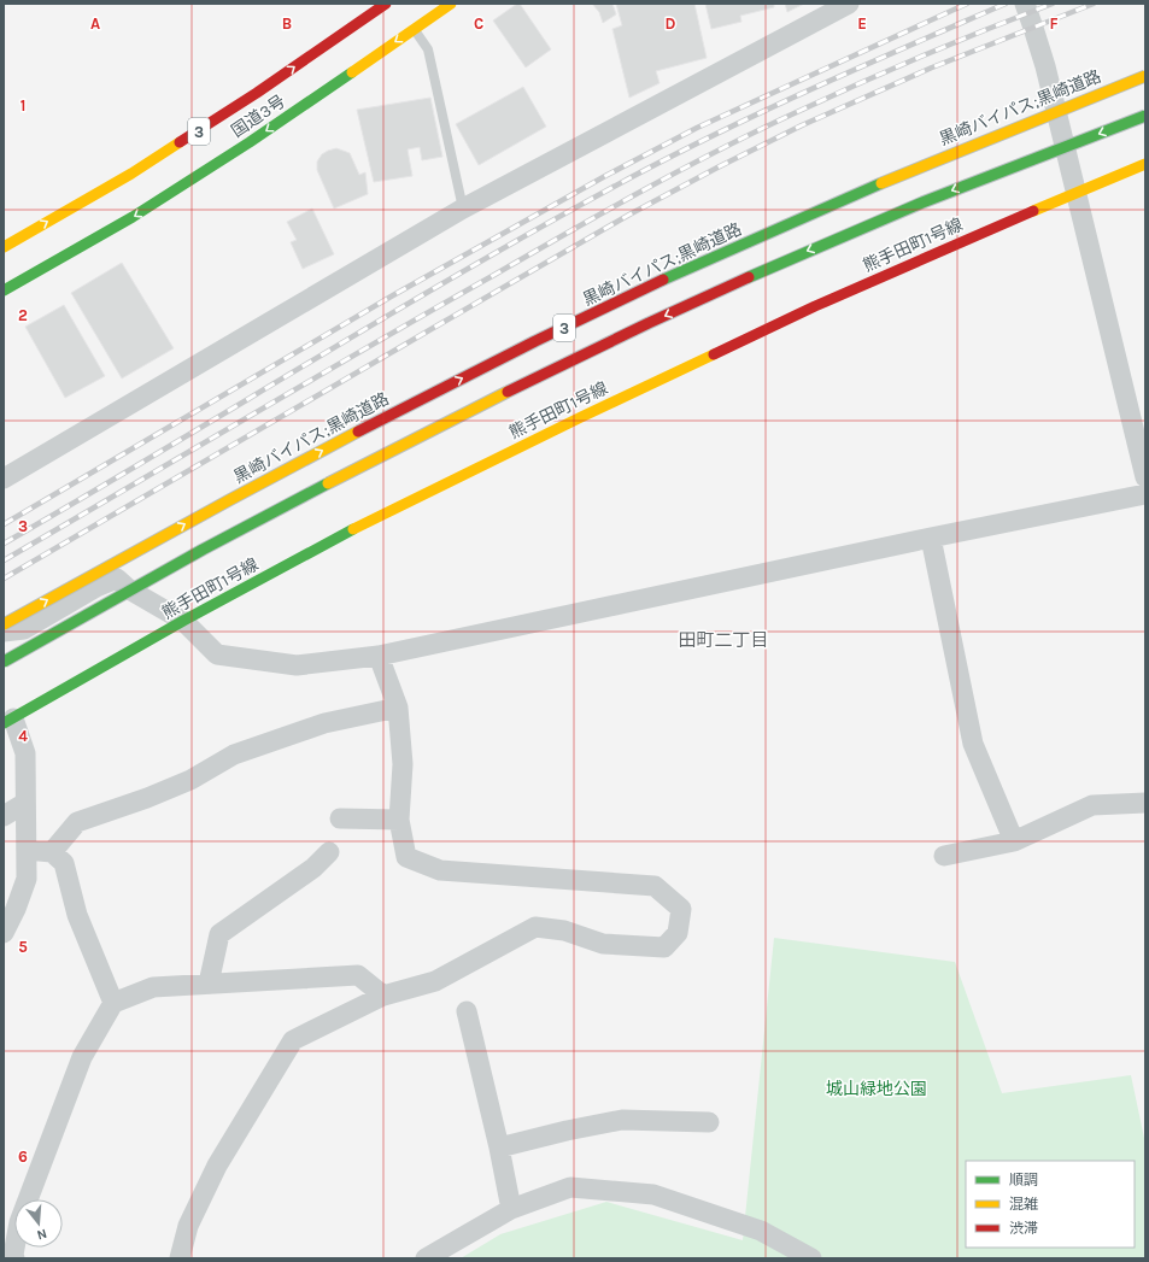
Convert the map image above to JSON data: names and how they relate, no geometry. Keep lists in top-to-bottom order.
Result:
{
  "streets": {
    "main road": [
      "黒崎バイパス;黒崎道路",
      "国道3号",
      "3",
      "熊手田町1号線"
    ]
  },
  "districts": ["田町二丁目"],
  "parks": ["城山緑地公園"],
  "legend": ["順調", "混雑", "渋滞"],
  "north": "bottom",
  "grid": {
    "columns": [
      "A",
      "B",
      "C",
      "D",
      "E",
      "F"
    ],
    "rows": [
      "1",
      "2",
      "3",
      "4",
      "5",
      "6"
    ]
  }
}
